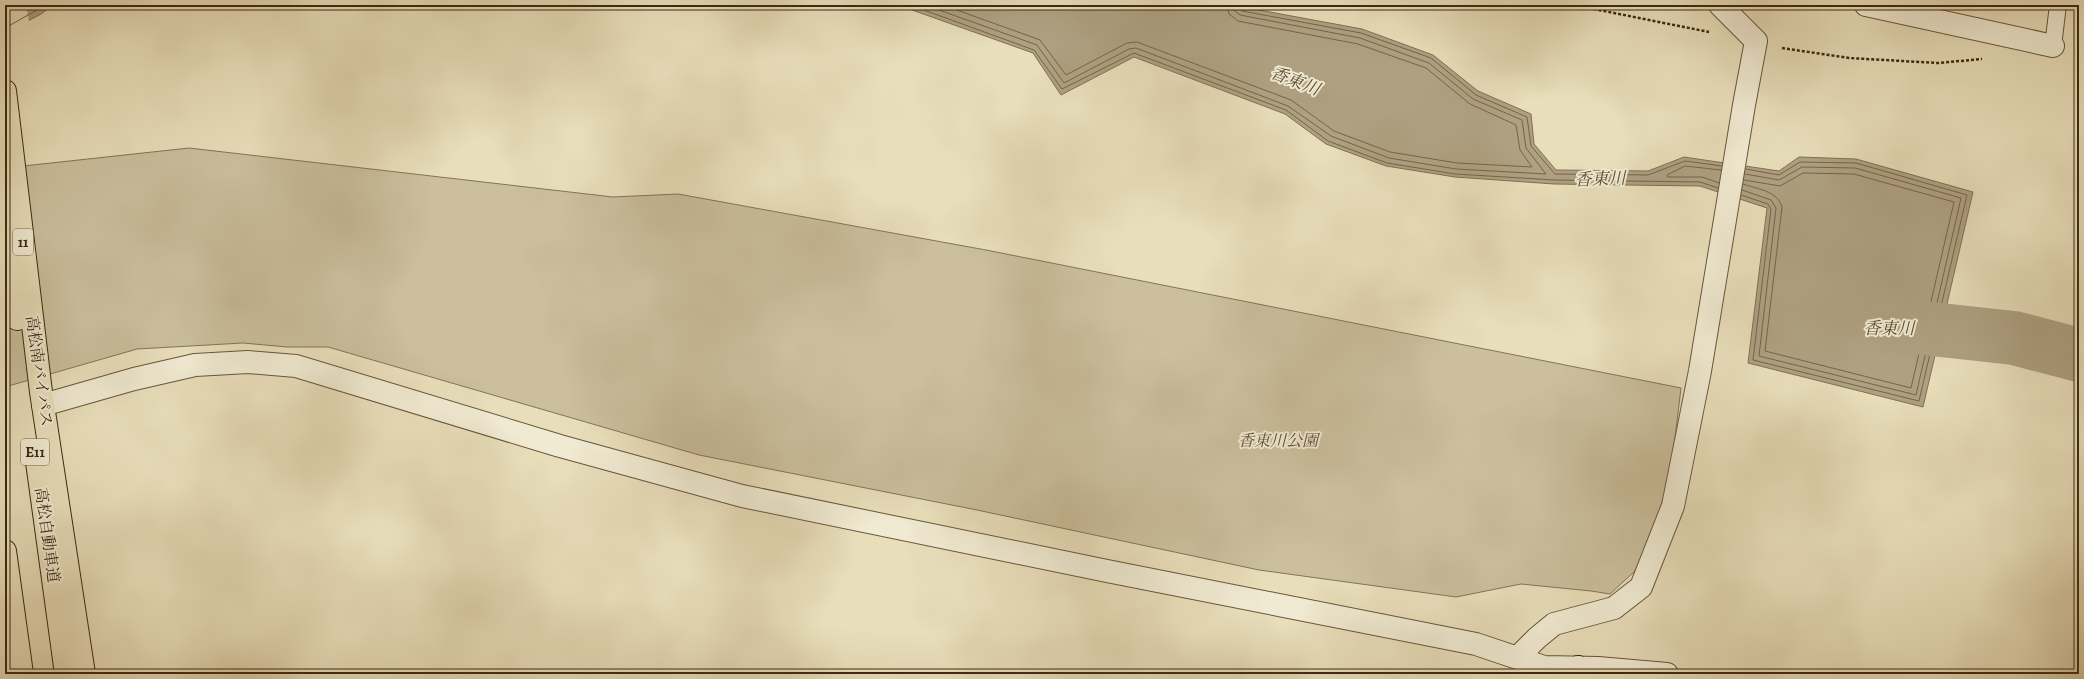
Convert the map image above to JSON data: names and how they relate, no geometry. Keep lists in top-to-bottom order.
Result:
{
  "streets": {
    "highway": [
      "11",
      "高松南バイパス",
      "E11",
      "高松自動車道"
    ]
  },
  "water": ["香東川"],
  "parks": ["香東川公園"]
}
